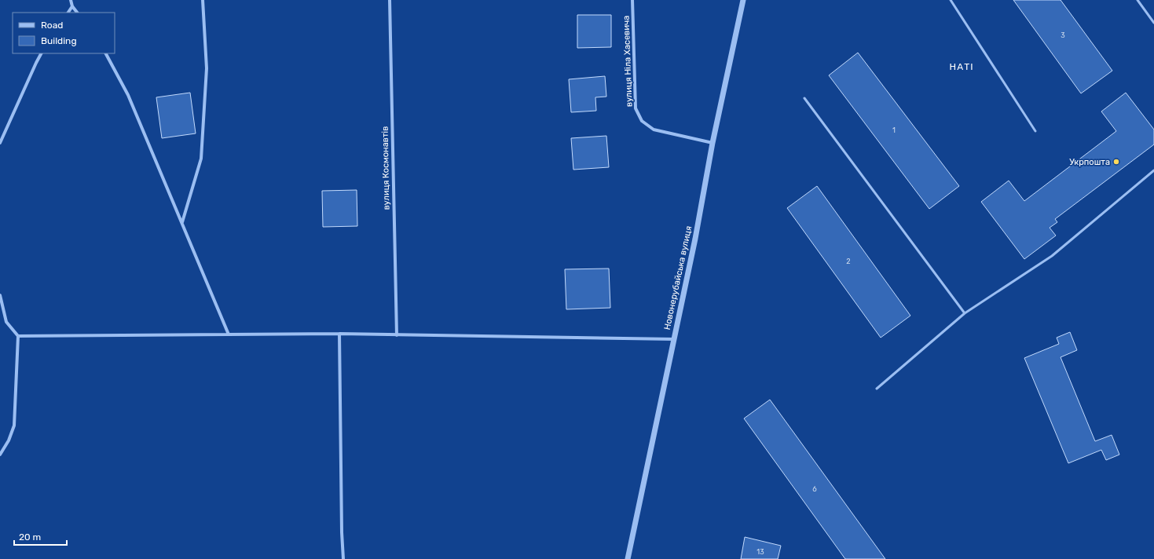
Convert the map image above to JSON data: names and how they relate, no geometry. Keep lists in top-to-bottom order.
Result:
{
  "streets": {
    "street": ["вулиця Ніла Хасевича", "вулиця Космонавтів", "Новонерубайська вулиця"]
  },
  "crossings": [
    ["вулиця Ніла Хасевича", "Новонерубайська вулиця"]
  ],
  "districts": ["НАТІ"],
  "places": ["Укрпошта"],
  "house_numbers": [
    "3",
    "1",
    "2",
    "6",
    "13"
  ],
  "legend": ["Road", "Building"],
  "scale_bar": "20 m"
}
